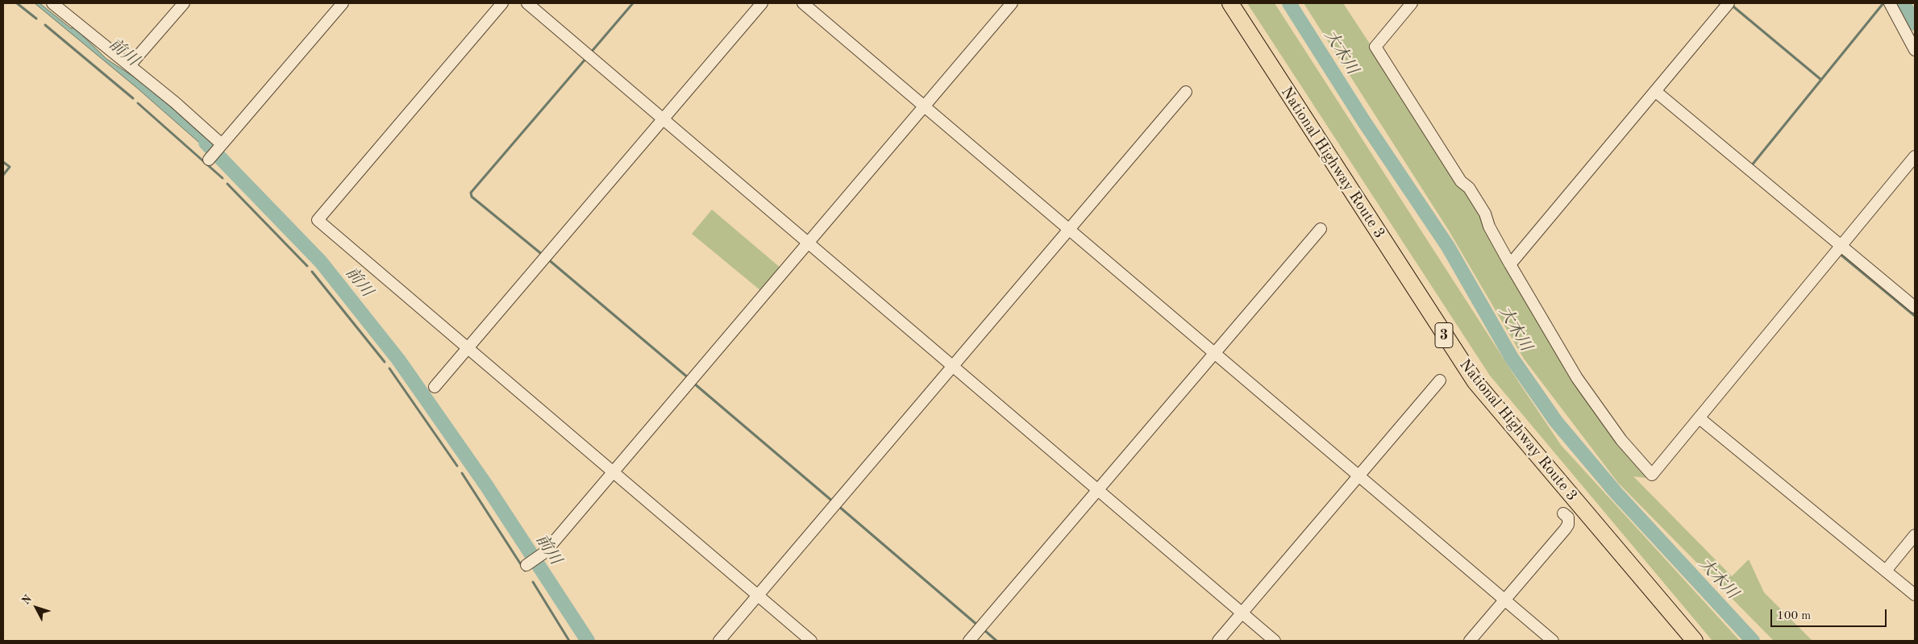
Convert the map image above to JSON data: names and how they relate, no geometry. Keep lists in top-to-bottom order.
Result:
{
  "streets": {
    "highway": ["National Highway Route 3", "3"]
  },
  "water": ["前川", "大木川"],
  "scale_bar": "100 m",
  "north": "top left"
}
